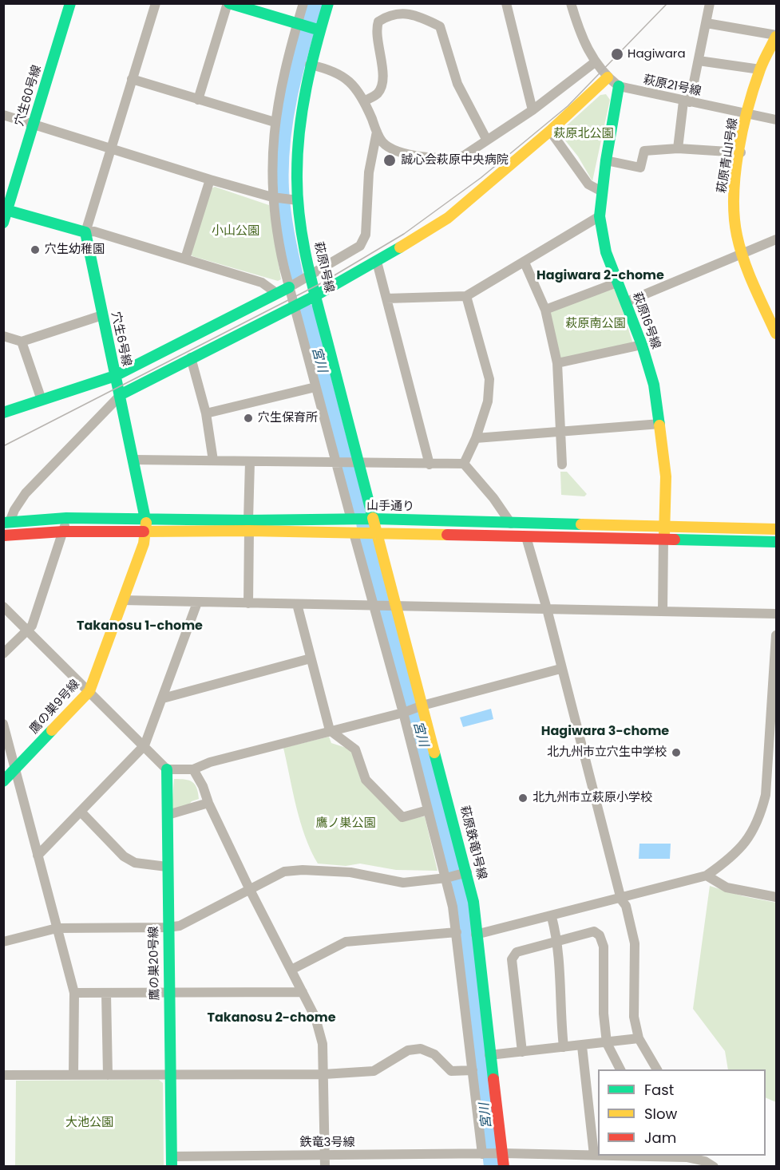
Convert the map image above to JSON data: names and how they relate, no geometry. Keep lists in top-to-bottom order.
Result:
{
  "streets": {
    "street": [
      "萩原21号線",
      "穴生60号線",
      "萩原青山1号線",
      "萩原1号線",
      "萩原16号線",
      "穴生6号線",
      "山手通り",
      "鷹の巣9号線",
      "萩原鉄竜1号線",
      "鷹の巣20号線",
      "鉄竜3号線"
    ]
  },
  "crossings": [
    ["萩原21号線", "萩原青山1号線"],
    ["萩原21号線", "萩原16号線"],
    ["萩原1号線", "山手通り"],
    ["萩原1号線", "萩原鉄竜1号線"],
    ["萩原16号線", "山手通り"],
    ["穴生6号線", "山手通り"],
    ["穴生6号線", "鷹の巣9号線"],
    ["山手通り", "鷹の巣9号線"],
    ["山手通り", "萩原鉄竜1号線"],
    ["萩原鉄竜1号線", "鉄竜3号線"],
    ["鷹の巣20号線", "鉄竜3号線"]
  ],
  "districts": [
    "Hagiwara 2-chome",
    "Takanosu 1-chome",
    "Hagiwara 3-chome",
    "Takanosu 2-chome"
  ],
  "water": ["宮川"],
  "parks": [
    "萩原北公園",
    "小山公園",
    "萩原南公園",
    "鷹ノ巣公園",
    "大池公園"
  ],
  "places": [
    "Hagiwara",
    "誠心会萩原中央病院",
    "穴生幼稚園",
    "穴生保育所",
    "北九州市立穴生中学校",
    "北九州市立萩原小学校"
  ],
  "legend": ["Fast", "Slow", "Jam"]
}
